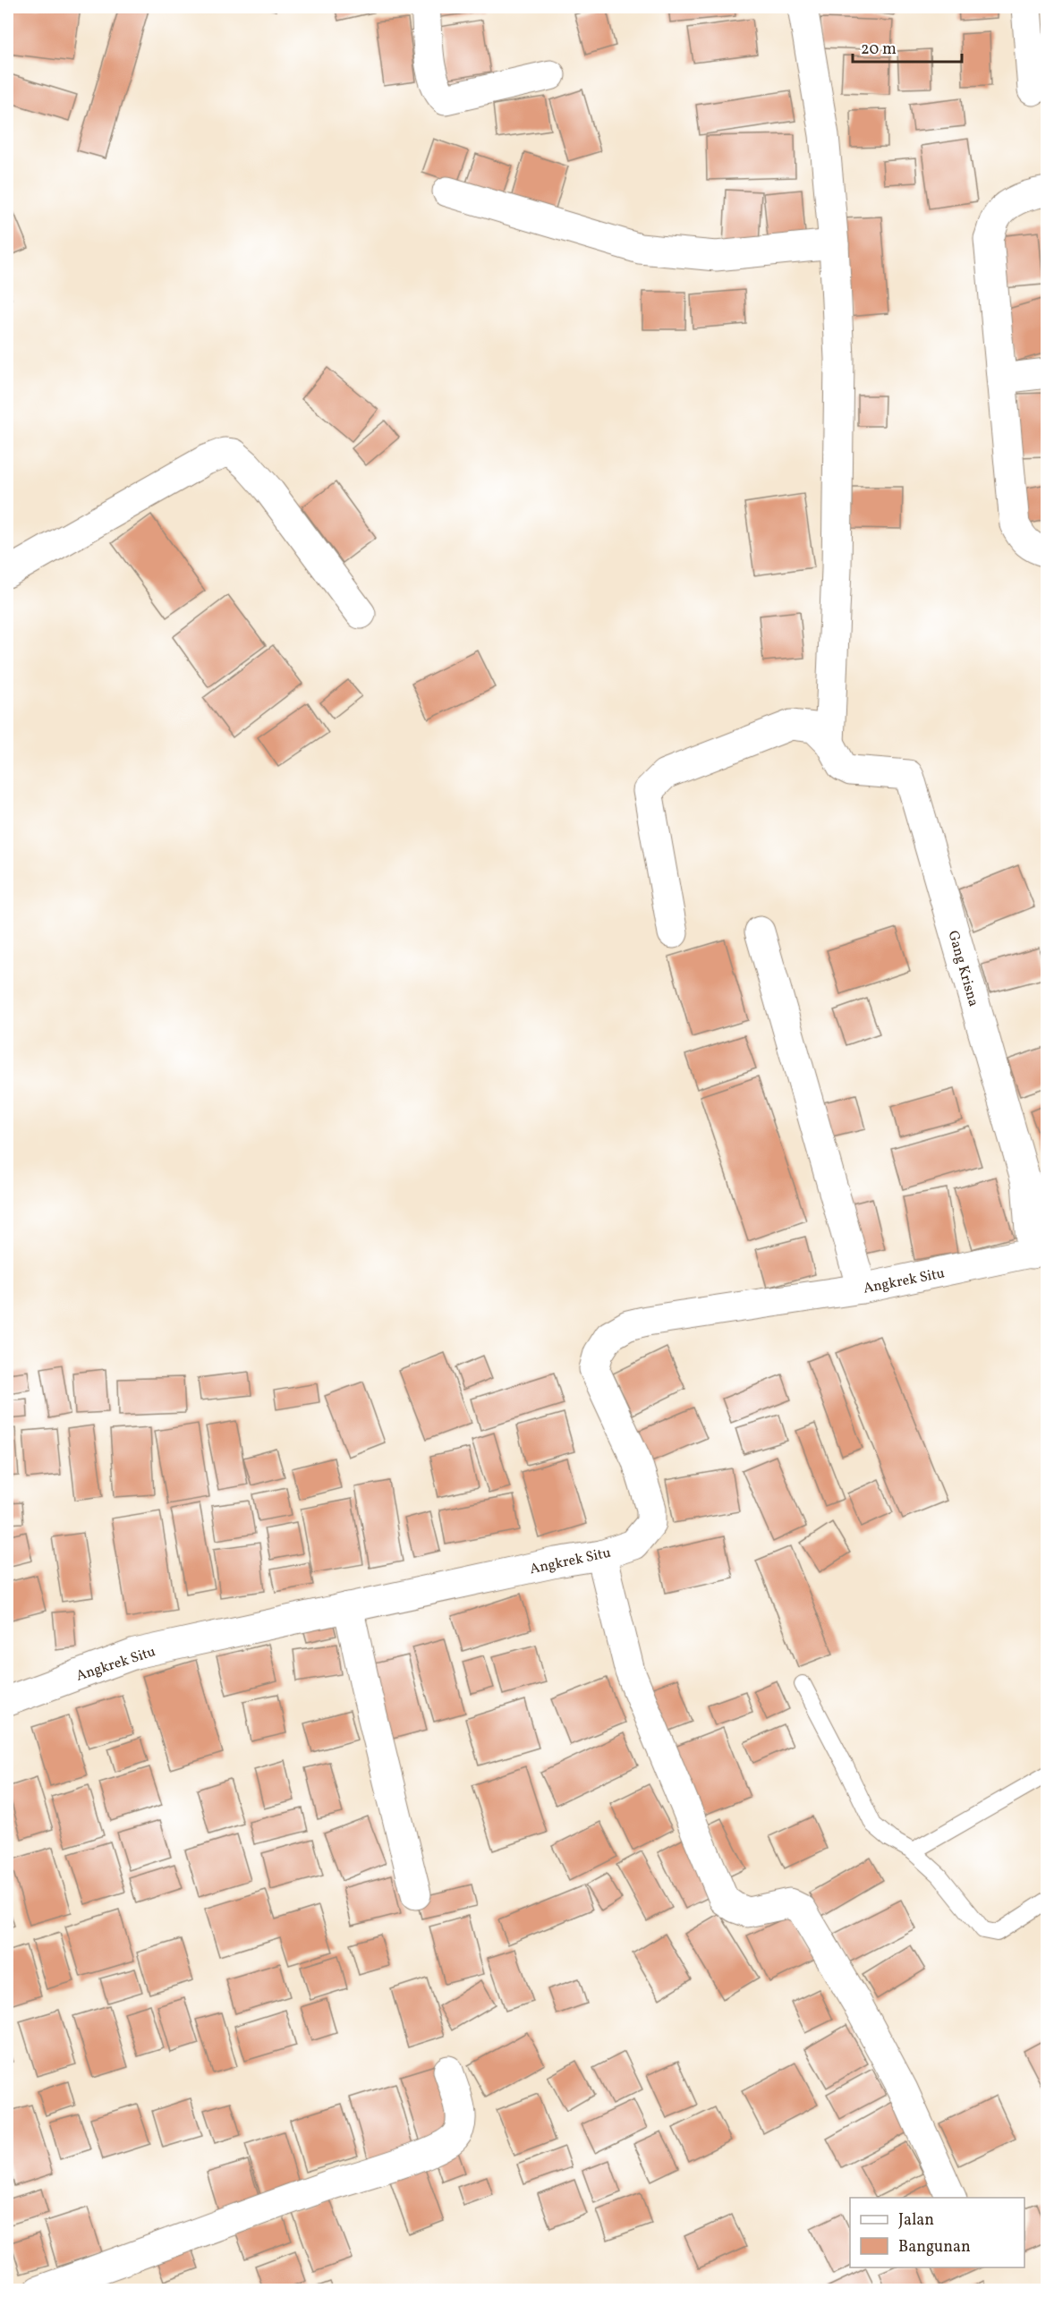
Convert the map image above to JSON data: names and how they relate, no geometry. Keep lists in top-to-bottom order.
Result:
{
  "streets": {
    "street": ["Gang Krisna", "Angkrek Situ"]
  },
  "crossings": [
    ["Gang Krisna", "Angkrek Situ"]
  ],
  "legend": ["Jalan", "Bangunan"],
  "scale_bar": "20 m"
}
